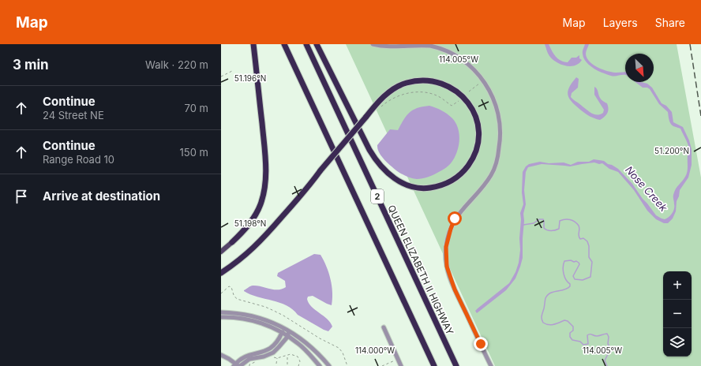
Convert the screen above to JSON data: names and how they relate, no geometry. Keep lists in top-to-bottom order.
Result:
{
  "streets": {
    "highway": ["2", "QUEEN ELIZABETH II HIGHWAY"]
  },
  "water": ["Nose Creek"],
  "north": "bottom right",
  "page": {
    "header": "Map",
    "nav": ["Map", "Layers", "Share"],
    "heading": ["3 min", "Walk · 220 m"],
    "list": [
      ["Continue", "24 Street NE", "70 m"],
      ["Continue", "Range Road 10", "150 m"],
      "Arrive at destination"
    ],
    "map_buttons": ["+", "−"]
  },
  "coordinates": [
    "114.005°W",
    "51.196°N",
    "51.200°N",
    "51.198°N",
    "114.000°W"
  ]
}
